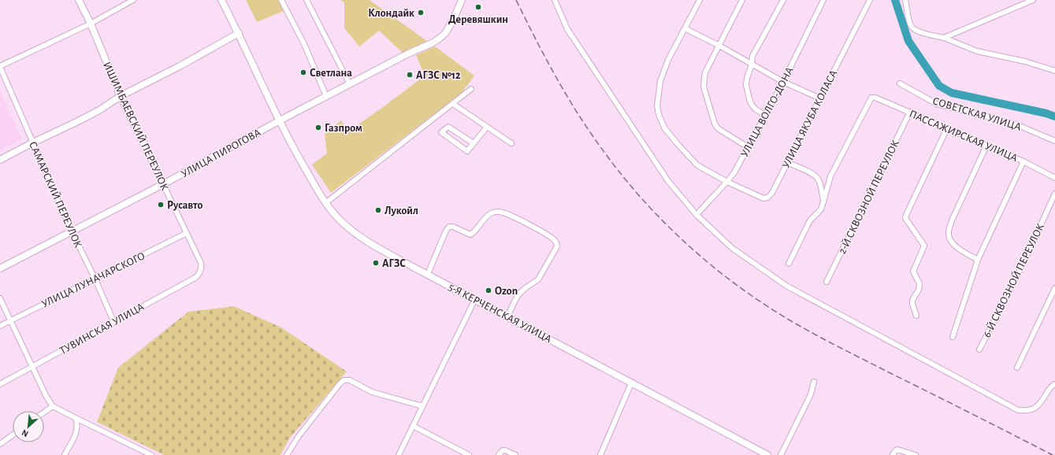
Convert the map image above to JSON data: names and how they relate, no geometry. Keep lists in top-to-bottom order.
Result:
{
  "streets": {
    "main road": ["ИШИМБАЕВСКИЙ ПЕРЕУЛОК", "УЛИЦА ПИРОГОВА", "5-Я КЕРЧЕНСКАЯ УЛИЦА"],
    "street": [
      "УЛИЦА ВОЛГО-ДОНА",
      "СОВЕТСКАЯ УЛИЦА",
      "УЛИЦА ЯКУБА КОЛАСА",
      "ПАССАЖИРСКАЯ УЛИЦА",
      "САМАРСКИЙ ПЕРЕУЛОК",
      "2-Й СКВОЗНОЙ ПЕРЕУЛОК",
      "УЛИЦА ЛУНАЧАРСКОГО",
      "6-Й СКВОЗНОЙ ПЕРЕУЛОК",
      "ТУВИНСКАЯ УЛИЦА"
    ]
  },
  "crossings": [
    ["УЛИЦА ВОЛГО-ДОНА", "УЛИЦА ЯКУБА КОЛАСА"],
    ["ИШИМБАЕВСКИЙ ПЕРЕУЛОК", "УЛИЦА ПИРОГОВА"],
    ["ИШИМБАЕВСКИЙ ПЕРЕУЛОК", "УЛИЦА ЛУНАЧАРСКОГО"],
    ["ИШИМБАЕВСКИЙ ПЕРЕУЛОК", "ТУВИНСКАЯ УЛИЦА"],
    ["ПАССАЖИРСКАЯ УЛИЦА", "2-Й СКВОЗНОЙ ПЕРЕУЛОК"],
    ["УЛИЦА ПИРОГОВА", "САМАРСКИЙ ПЕРЕУЛОК"],
    ["УЛИЦА ПИРОГОВА", "5-Я КЕРЧЕНСКАЯ УЛИЦА"],
    ["САМАРСКИЙ ПЕРЕУЛОК", "УЛИЦА ЛУНАЧАРСКОГО"],
    ["САМАРСКИЙ ПЕРЕУЛОК", "ТУВИНСКАЯ УЛИЦА"]
  ],
  "places": [
    "Деревяшкин",
    "Клондайк",
    "Светлана",
    "АГЗС №12",
    "Газпром",
    "Русавто",
    "Лукойл",
    "АГЗС",
    "Ozon"
  ],
  "north": "bottom left"
}
